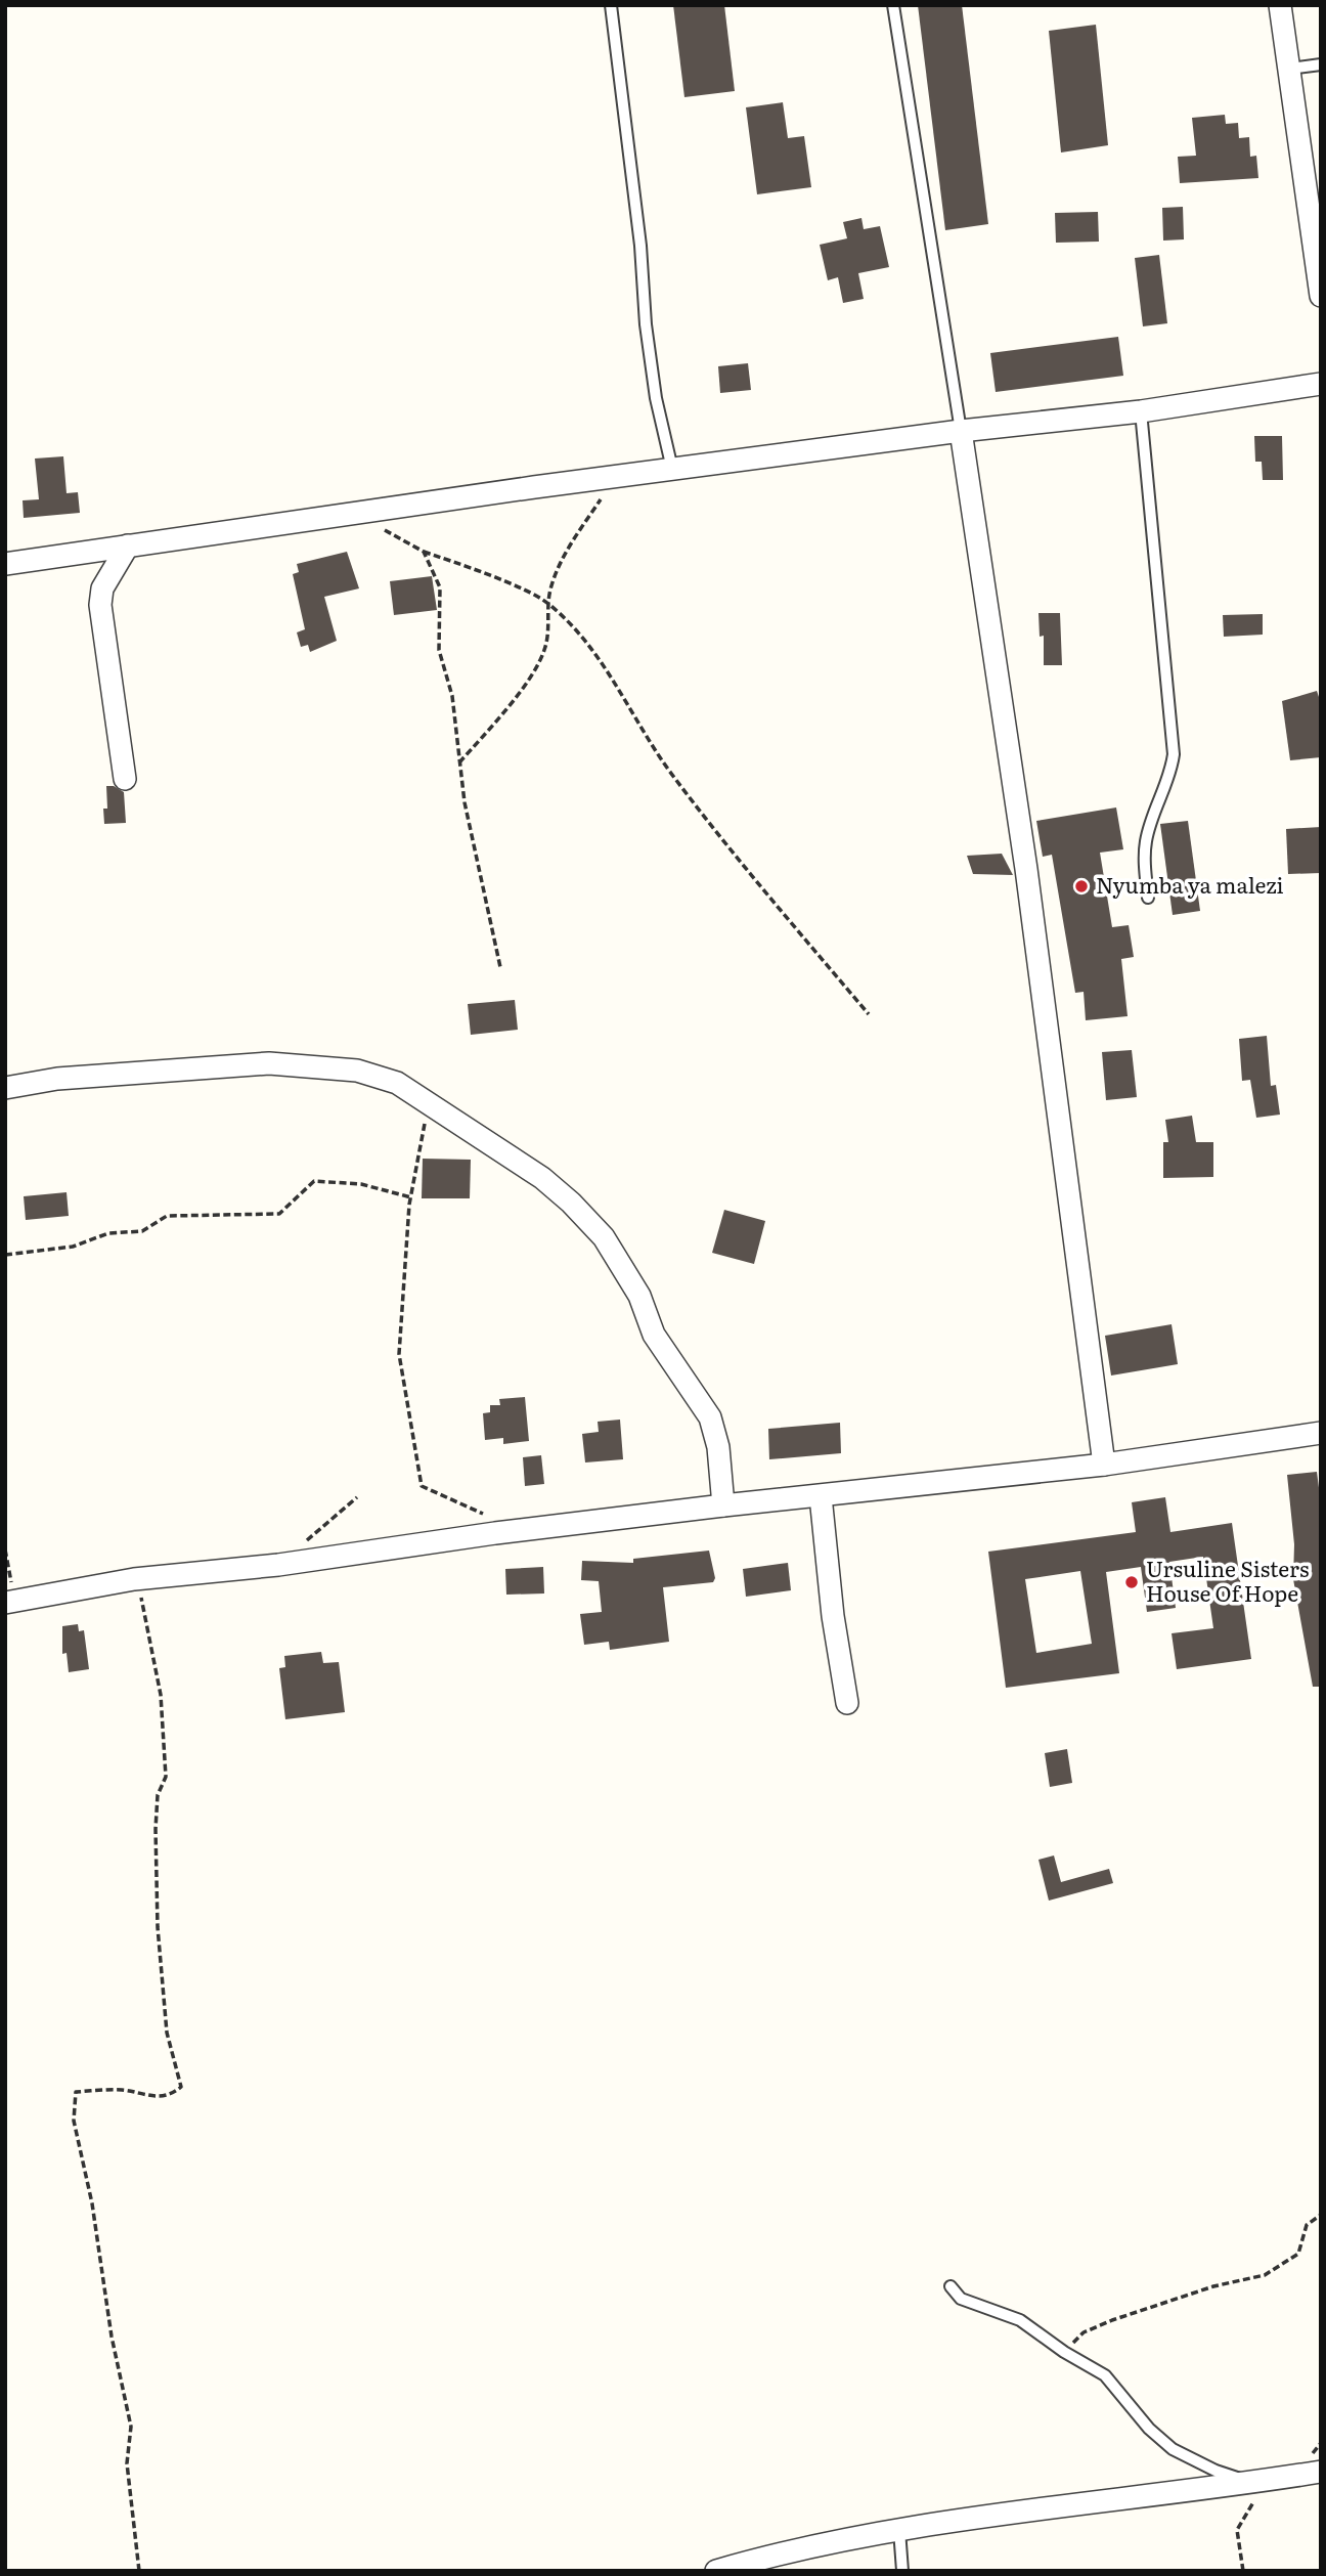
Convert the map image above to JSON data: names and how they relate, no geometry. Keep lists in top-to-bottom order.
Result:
{
  "places": ["Nyumba ya malezi", "Ursuline Sisters House Of Hope"]
}
